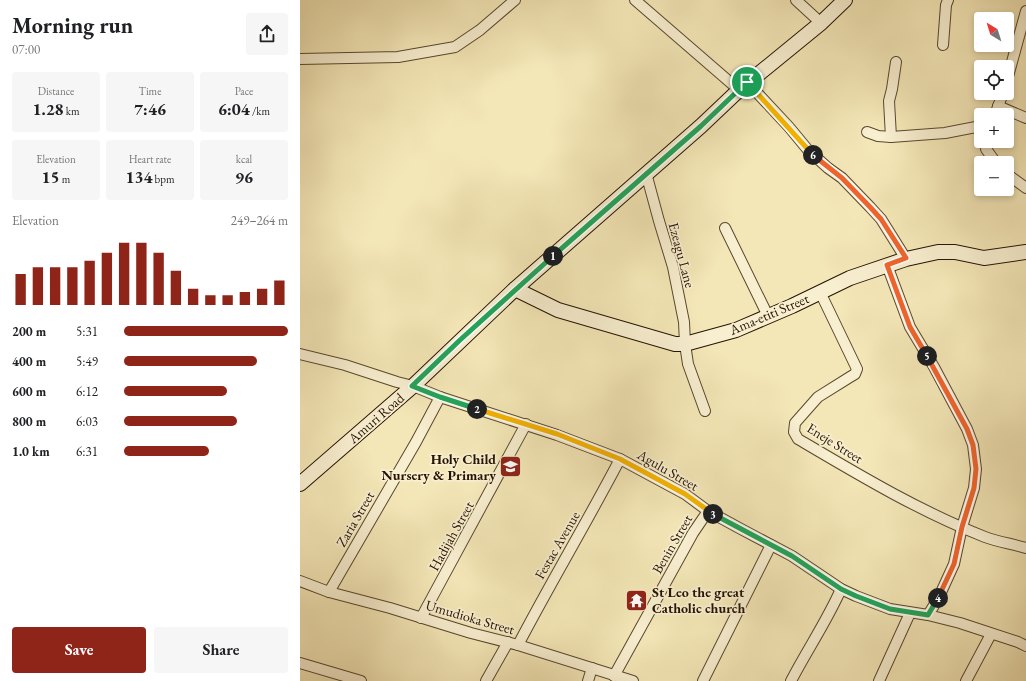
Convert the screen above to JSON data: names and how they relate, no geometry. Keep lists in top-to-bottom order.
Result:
{
  "streets": {
    "main road": ["Ama-etiti Street", "Amuri Road"],
    "street": [
      "Ezeagu Lane",
      "Eneje Street",
      "Agulu Street",
      "Zaria Street",
      "Hadijah Street",
      "Benin Street",
      "Festac Avenue",
      "Umudioka Street"
    ]
  },
  "crossings": [
    ["Ezeagu Lane", "Ama-etiti Street"],
    ["Ezeagu Lane", "Amuri Road"],
    ["Ama-etiti Street", "Amuri Road"],
    ["Ama-etiti Street", "Eneje Street"],
    ["Amuri Road", "Agulu Street"],
    ["Agulu Street", "Zaria Street"],
    ["Agulu Street", "Hadijah Street"],
    ["Agulu Street", "Benin Street"],
    ["Agulu Street", "Festac Avenue"],
    ["Zaria Street", "Umudioka Street"],
    ["Hadijah Street", "Umudioka Street"],
    ["Benin Street", "Umudioka Street"],
    ["Festac Avenue", "Umudioka Street"]
  ],
  "places": {
    "school or university": ["Holy Child Nursery & Primary"],
    "temple": ["St Leo the great Catholic church"]
  },
  "north": "top left",
  "page": {
    "heading": ["Morning run", "07:00"],
    "map_buttons": ["+", "−"],
    "stats": [
      ["Distance", "1.28 km"],
      ["Time", "7:46"],
      ["Pace", "6:04 /km"],
      ["Elevation", "15 m"],
      ["Heart rate", "134 bpm"],
      ["kcal", "96"]
    ],
    "pins": [
      "6",
      "1",
      "5",
      "2",
      "3",
      "4"
    ],
    "chart": ["Elevation", "249–264 m"],
    "list": [
      {
        "name": "200 m",
        "note": "5:31"
      },
      {
        "name": "400 m",
        "note": "5:49"
      },
      {
        "name": "600 m",
        "note": "6:12"
      },
      {
        "name": "800 m",
        "note": "6:03"
      },
      {
        "name": "1.0 km",
        "note": "6:31"
      }
    ],
    "buttons": ["Save", "Share"]
  }
}
